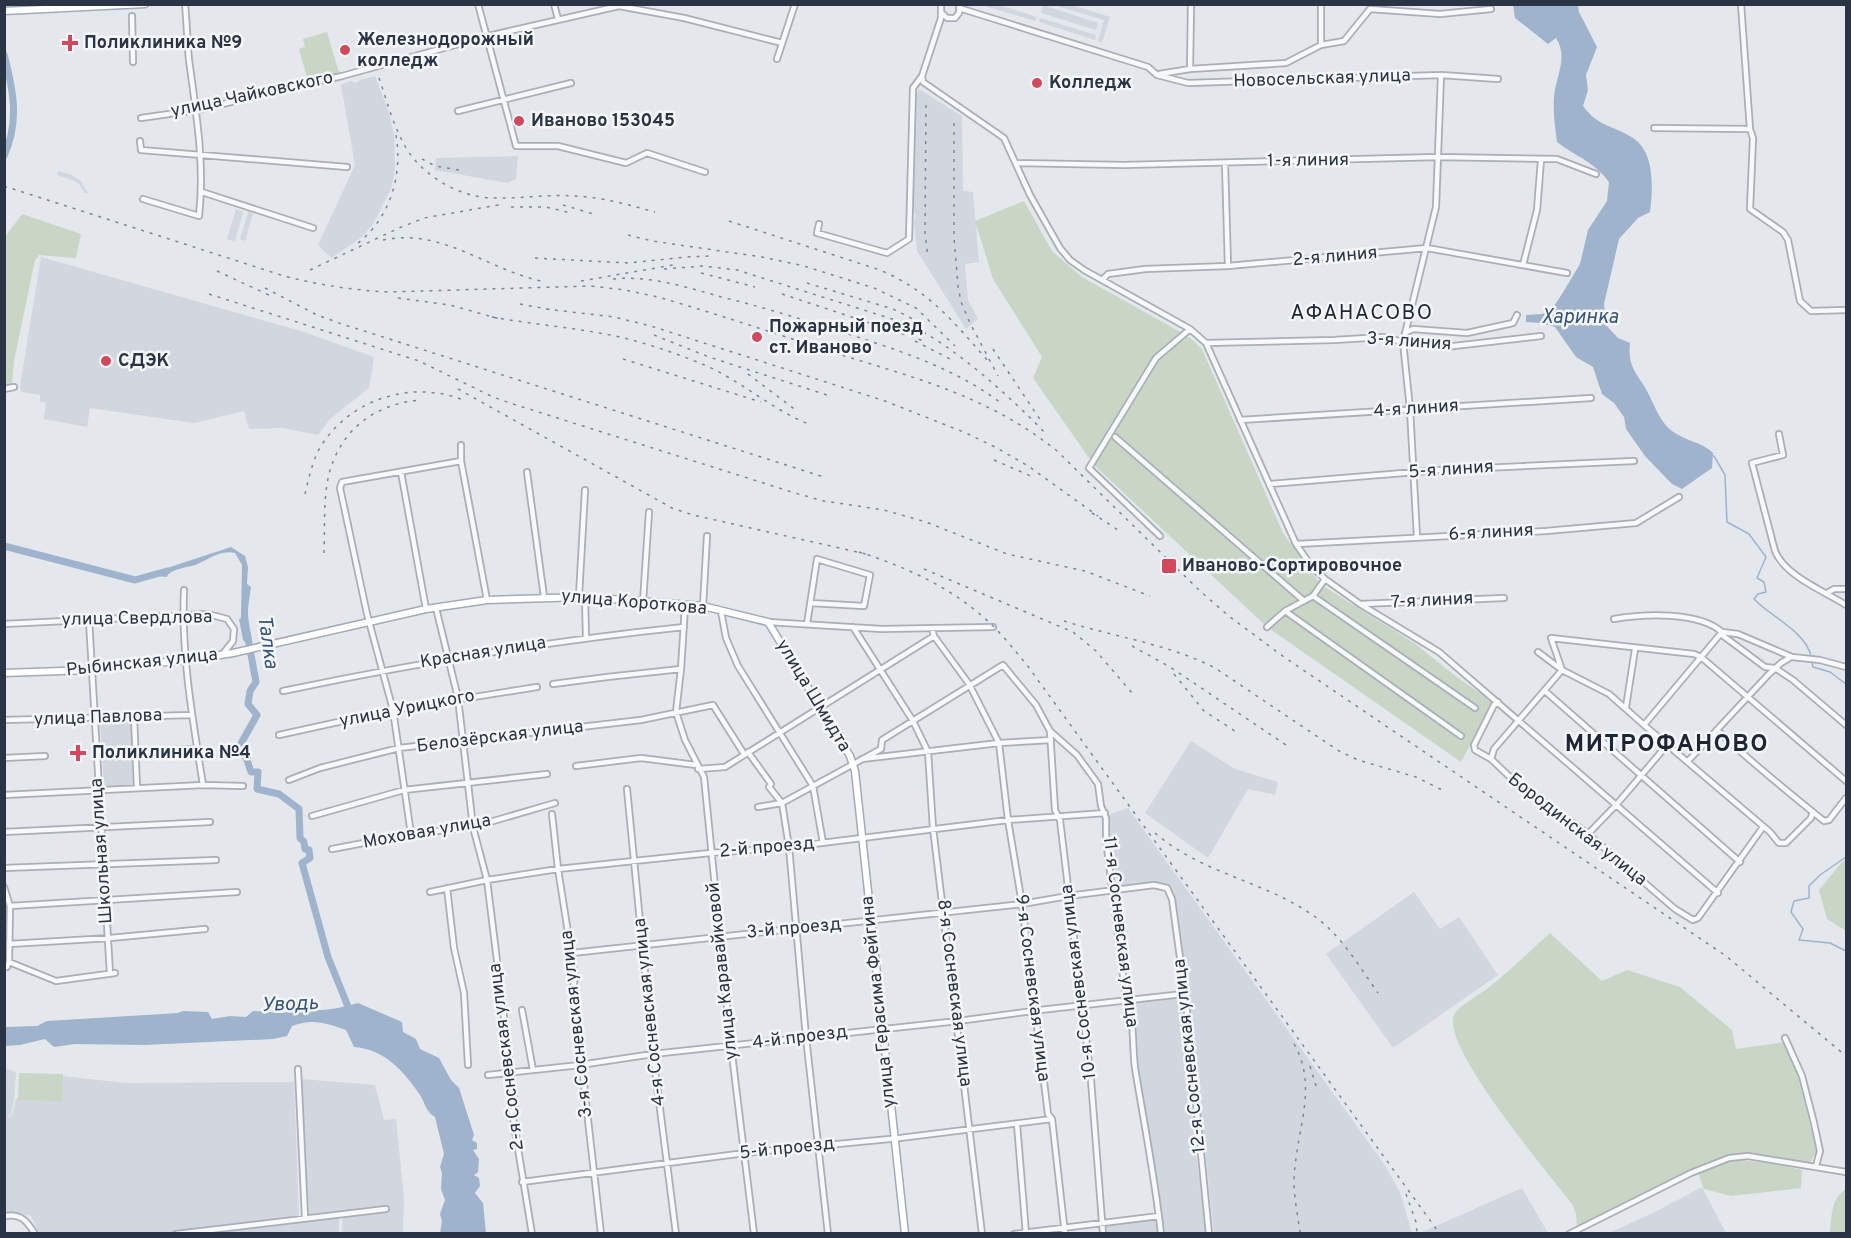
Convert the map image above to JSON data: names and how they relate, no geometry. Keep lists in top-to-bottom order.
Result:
{
  "streets": {
    "main road": [
      "улица Короткова",
      "Рыбинская улица",
      "улица Шмидта",
      "улица Герасима Фейгина"
    ],
    "street": [
      "Новосельская улица",
      "улица Чайковского",
      "1-я линия",
      "2-я линия",
      "3-я линия",
      "4-я линия",
      "5-я линия",
      "6-я линия",
      "7-я линия",
      "улица Свердлова",
      "Красная улица",
      "улица Урицкого",
      "улица Павлова",
      "Белозёрская улица",
      "Бородинская улица",
      "Моховая улица",
      "2-й проезд",
      "Школьная улица",
      "3-й проезд",
      "11-я Сосневская улица",
      "улица Каравайковой",
      "10-я Сосневская улица",
      "9-я Сосневская улица",
      "8-я Сосневская улица",
      "4-я Сосневская улица",
      "3-я Сосневская улица",
      "4-й проезд",
      "12-я Сосневская улица",
      "2-я Сосневская улица",
      "5-й проезд"
    ]
  },
  "crossings": [
    ["улица Короткова", "Рыбинская улица"],
    ["улица Короткова", "улица Шмидта"],
    ["улица Короткова", "2-я Сосневская улица"],
    ["улица Свердлова", "Рыбинская улица"],
    ["улица Свердлова", "Школьная улица"],
    ["Красная улица", "2-я Сосневская улица"],
    ["Рыбинская улица", "Школьная улица"],
    ["улица Шмидта", "улица Герасима Фейгина"],
    ["улица Урицкого", "2-я Сосневская улица"],
    ["улица Павлова", "Школьная улица"],
    ["Белозёрская улица", "улица Каравайковой"],
    ["Белозёрская улица", "2-я Сосневская улица"],
    ["Моховая улица", "2-я Сосневская улица"],
    ["2-й проезд", "11-я Сосневская улица"],
    ["2-й проезд", "улица Каравайковой"],
    ["2-й проезд", "10-я Сосневская улица"],
    ["2-й проезд", "9-я Сосневская улица"],
    ["2-й проезд", "8-я Сосневская улица"],
    ["2-й проезд", "улица Герасима Фейгина"],
    ["2-й проезд", "4-я Сосневская улица"],
    ["2-й проезд", "3-я Сосневская улица"],
    ["2-й проезд", "2-я Сосневская улица"],
    ["3-й проезд", "11-я Сосневская улица"],
    ["3-й проезд", "улица Каравайковой"],
    ["3-й проезд", "10-я Сосневская улица"],
    ["3-й проезд", "9-я Сосневская улица"],
    ["3-й проезд", "8-я Сосневская улица"],
    ["3-й проезд", "улица Герасима Фейгина"],
    ["3-й проезд", "4-я Сосневская улица"],
    ["3-й проезд", "3-я Сосневская улица"],
    ["3-й проезд", "12-я Сосневская улица"],
    ["11-я Сосневская улица", "10-я Сосневская улица"],
    ["11-я Сосневская улица", "4-й проезд"],
    ["улица Каравайковой", "4-й проезд"],
    ["улица Каравайковой", "5-й проезд"],
    ["10-я Сосневская улица", "4-й проезд"],
    ["9-я Сосневская улица", "4-й проезд"],
    ["9-я Сосневская улица", "5-й проезд"],
    ["8-я Сосневская улица", "4-й проезд"],
    ["8-я Сосневская улица", "5-й проезд"],
    ["улица Герасима Фейгина", "4-й проезд"],
    ["улица Герасима Фейгина", "5-й проезд"],
    ["4-я Сосневская улица", "4-й проезд"],
    ["4-я Сосневская улица", "5-й проезд"],
    ["3-я Сосневская улица", "4-й проезд"],
    ["3-я Сосневская улица", "5-й проезд"],
    ["4-й проезд", "12-я Сосневская улица"],
    ["4-й проезд", "2-я Сосневская улица"],
    ["2-я Сосневская улица", "5-й проезд"]
  ],
  "districts": ["АФАНАСОВО", "МИТРОФАНОВО"],
  "water": ["Харинка", "Талка", "Уводь"],
  "places": {
    "health": ["Поликлиника №9", "Поликлиника №4"],
    "other": [
      "Железнодорожный колледж",
      "Колледж",
      "Иваново 153045",
      "Пожарный поезд ст. Иваново",
      "СДЭК"
    ],
    "transit": ["Иваново-Сортировочное"]
  }
}
